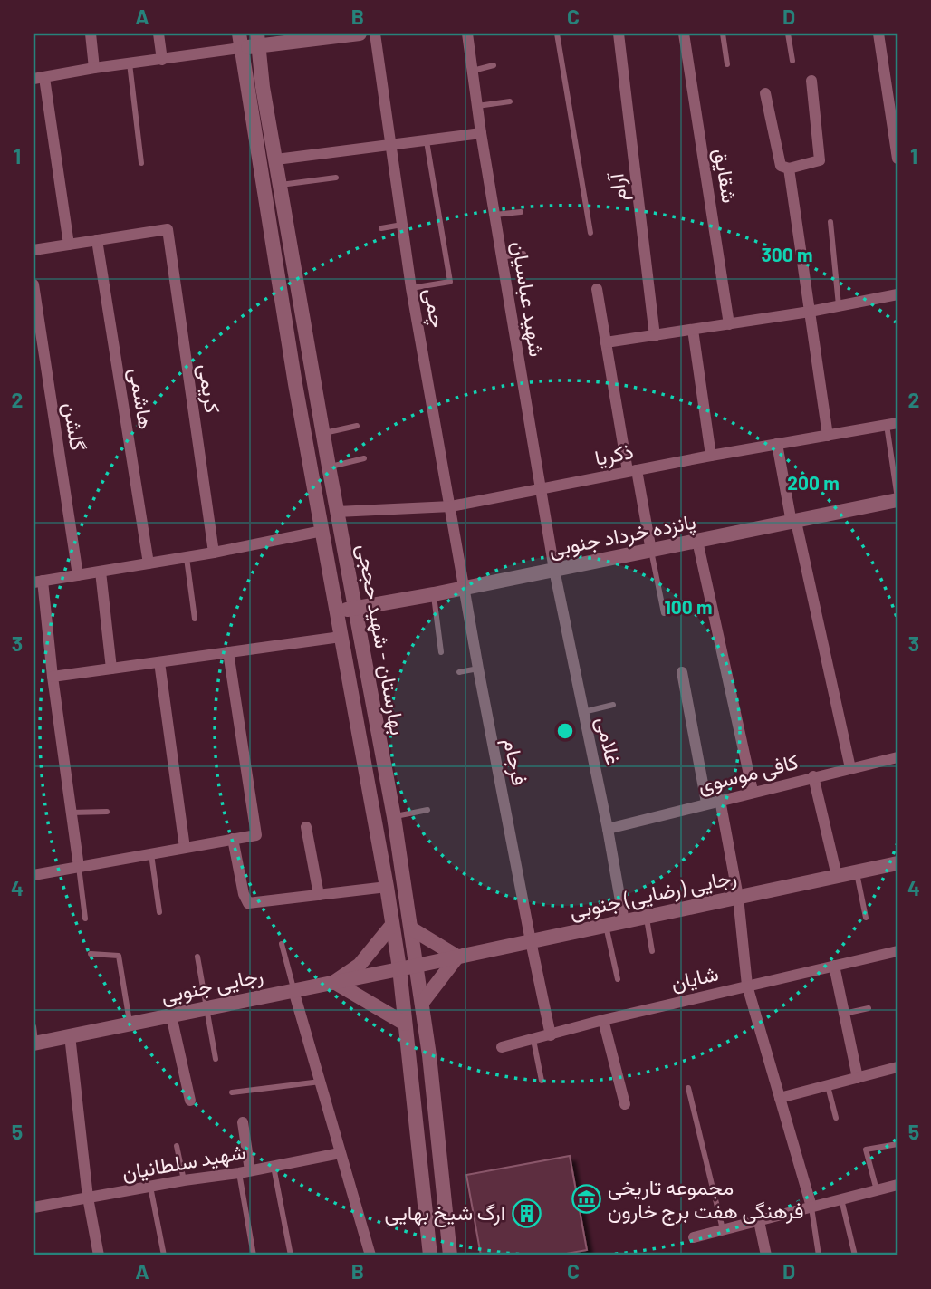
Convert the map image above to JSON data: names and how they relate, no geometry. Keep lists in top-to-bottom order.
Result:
{
  "streets": {
    "main road": [
      "پانزده خرداد جنوبی",
      "بهارستان - شهید حججی",
      "رجایی (رضایی) جنوبی",
      "رجایی جنوبی"
    ],
    "street": [
      "شقایق",
      "آرام",
      "شهید عباسیان",
      "چمی",
      "کریمی",
      "هاشمی",
      "گلشن",
      "ذکریا",
      "غلامی",
      "فرجام",
      "کافی موسوی",
      "شایان",
      "شهید سلطانیان"
    ]
  },
  "crossings": [
    ["شهید عباسیان", "ذکریا"],
    ["شهید عباسیان", "پانزده خرداد جنوبی"],
    ["شهید عباسیان", "غلامی"],
    ["چمی", "ذکریا"],
    ["چمی", "پانزده خرداد جنوبی"],
    ["چمی", "فرجام"],
    ["کریمی", "هاشمی"],
    ["ذکریا", "بهارستان - شهید حججی"],
    ["پانزده خرداد جنوبی", "بهارستان - شهید حججی"],
    ["پانزده خرداد جنوبی", "غلامی"],
    ["پانزده خرداد جنوبی", "فرجام"],
    ["بهارستان - شهید حججی", "رجایی (رضایی) جنوبی"],
    ["بهارستان - شهید حججی", "رجایی جنوبی"],
    ["غلامی", "کافی موسوی"],
    ["غلامی", "رجایی (رضایی) جنوبی"],
    ["فرجام", "رجایی (رضایی) جنوبی"],
    ["فرجام", "شایان"],
    ["رجایی (رضایی) جنوبی", "رجایی جنوبی"]
  ],
  "places": {
    "museum": ["مجموعه تاریخی فرهنگی هفت برج خارون"],
    "building": ["ارگ شیخ بهایی"]
  },
  "grid": {
    "columns": [
      "A",
      "B",
      "C",
      "D"
    ],
    "rows": [
      "1",
      "2",
      "3",
      "4",
      "5"
    ]
  },
  "rings": ["300 m", "200 m", "100 m"]
}
